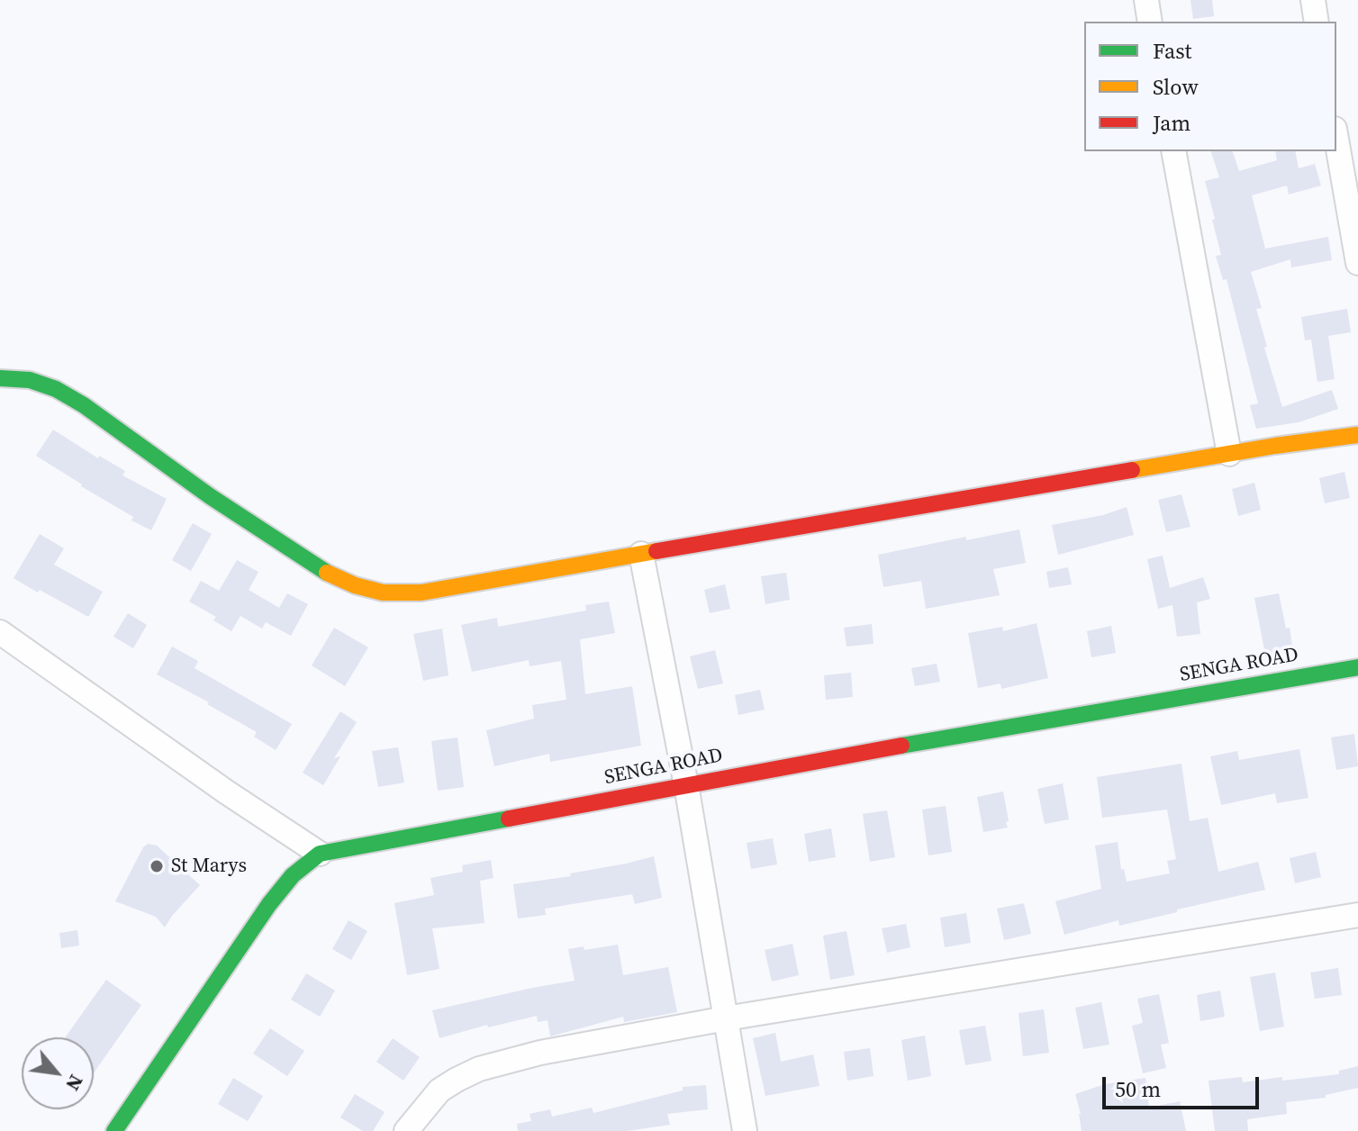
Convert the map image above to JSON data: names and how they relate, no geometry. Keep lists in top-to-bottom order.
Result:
{
  "streets": {
    "street": ["SENGA ROAD"]
  },
  "places": ["St Marys"],
  "legend": ["Fast", "Slow", "Jam"],
  "scale_bar": "50 m",
  "north": "bottom right"
}
